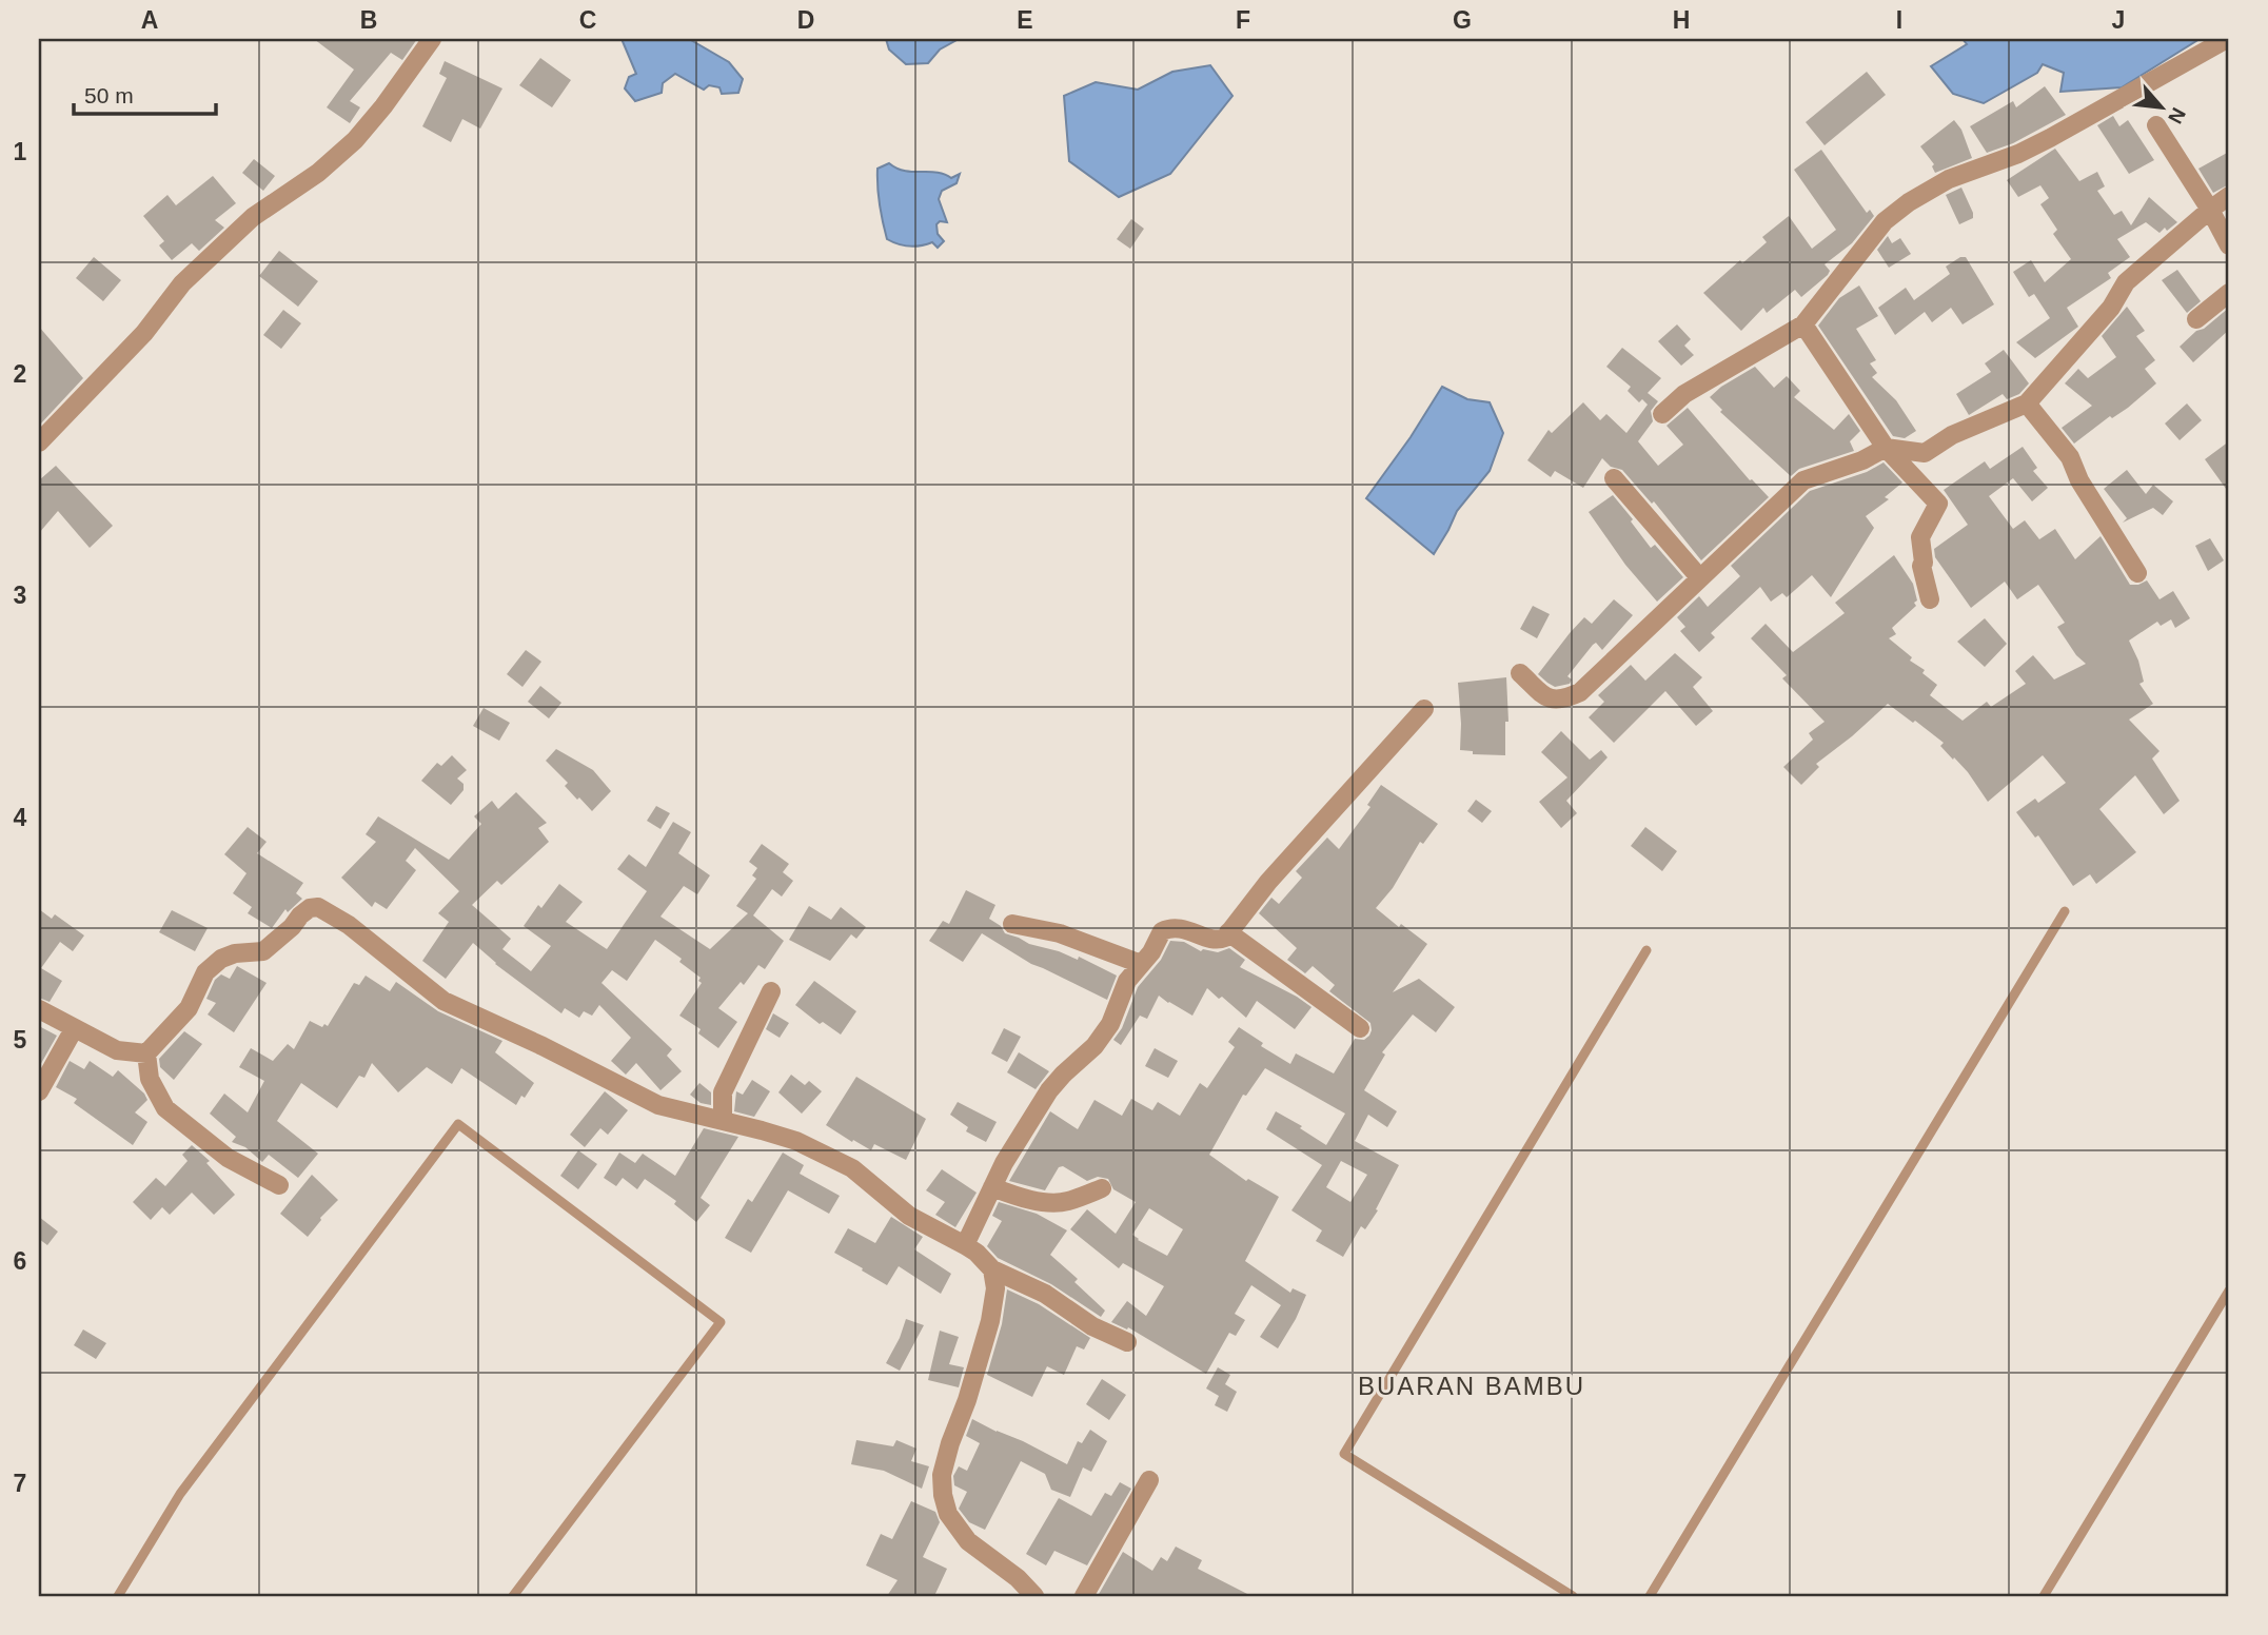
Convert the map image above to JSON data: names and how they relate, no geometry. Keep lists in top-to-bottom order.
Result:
{
  "districts": ["BUARAN BAMBU"],
  "scale_bar": "50 m",
  "north": "bottom right",
  "grid": {
    "columns": [
      "A",
      "B",
      "C",
      "D",
      "E",
      "F",
      "G",
      "H",
      "I",
      "J"
    ],
    "rows": [
      "1",
      "2",
      "3",
      "4",
      "5",
      "6",
      "7"
    ]
  }
}
